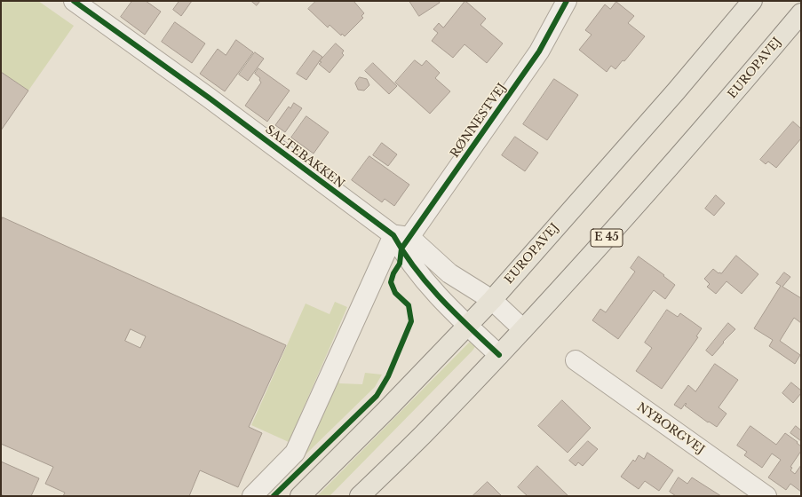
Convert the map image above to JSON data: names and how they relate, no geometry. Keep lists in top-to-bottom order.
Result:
{
  "streets": {
    "main road": ["EUROPAVEJ", "E 45"],
    "street": ["RØNNESTVEJ", "SALTEBAKKEN", "NYBORGVEJ"]
  },
  "crossings": [
    ["EUROPAVEJ", "SALTEBAKKEN"],
    ["RØNNESTVEJ", "SALTEBAKKEN"]
  ]
}
